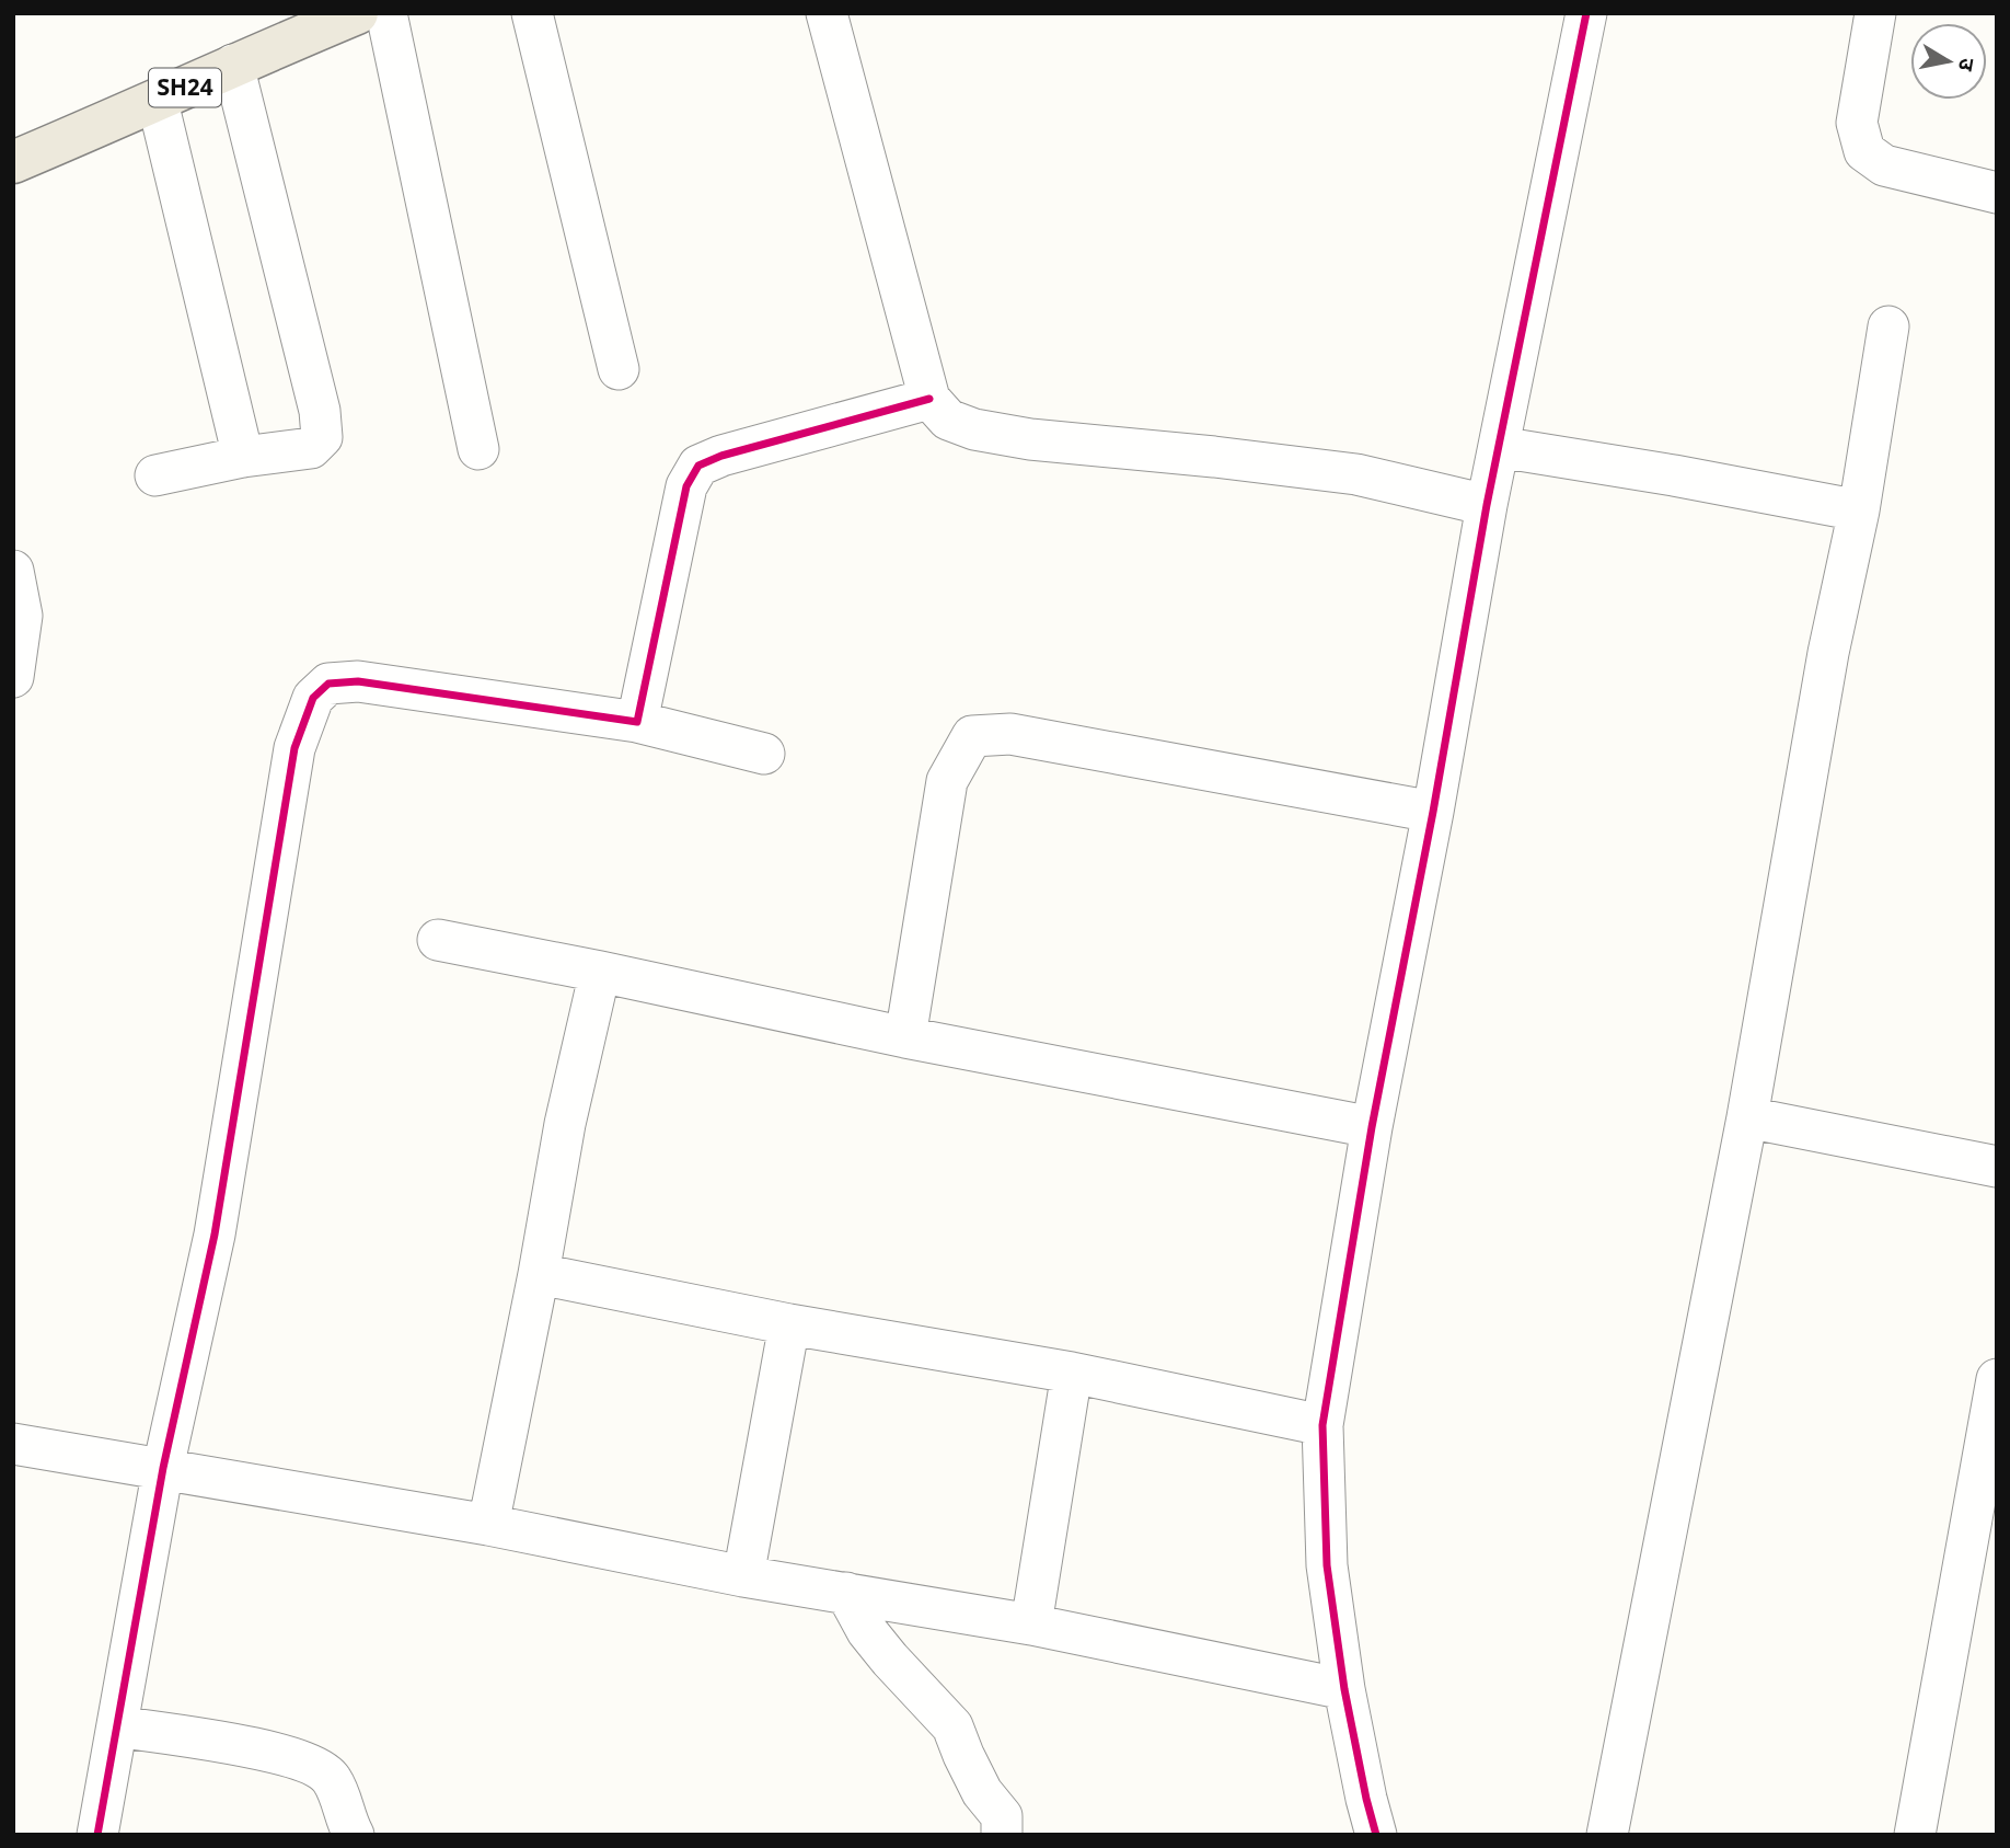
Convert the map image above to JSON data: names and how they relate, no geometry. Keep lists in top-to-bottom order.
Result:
{
  "streets": {
    "main road": ["SH24"]
  },
  "north": "right"
}
